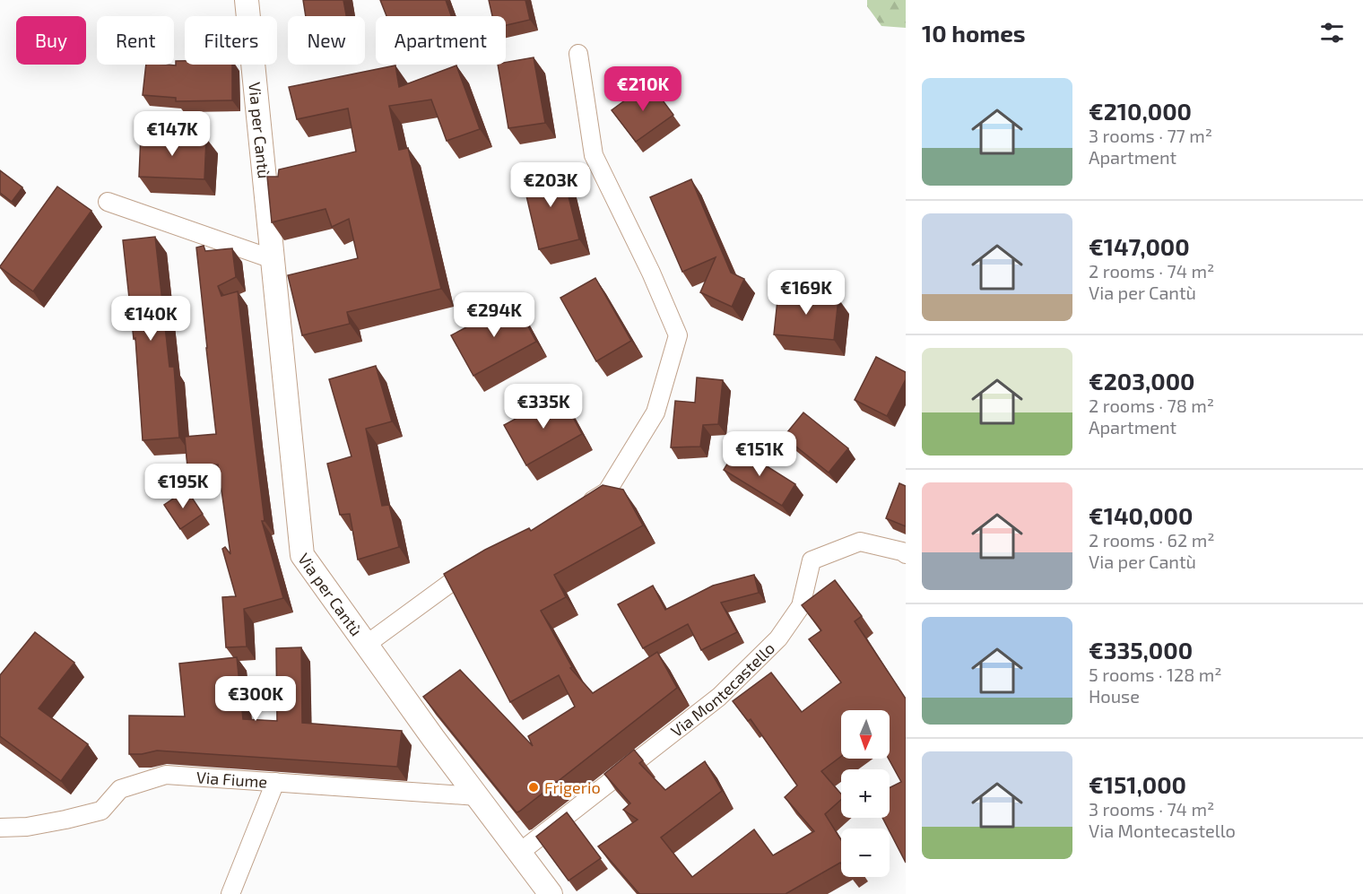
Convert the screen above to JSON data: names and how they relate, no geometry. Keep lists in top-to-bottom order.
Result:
{
  "streets": {
    "street": ["Via per Cantù", "Via Montecastello", "Via Fiume"]
  },
  "crossings": [
    ["Via per Cantù", "Via Montecastello"],
    ["Via per Cantù", "Via Fiume"]
  ],
  "places": ["Frigerio"],
  "north": "bottom",
  "page": {
    "heading": "10 homes",
    "chip": [
      "Buy",
      "Rent",
      "Filters",
      "New",
      "Apartment"
    ],
    "list": [
      {
        "name": "€210,000",
        "note": "3 rooms · 77 m² · Apartment"
      },
      {
        "name": "€147,000",
        "note": "2 rooms · 74 m² · Via per Cantù"
      },
      {
        "name": "€203,000",
        "note": "2 rooms · 78 m² · Apartment"
      },
      {
        "name": "€140,000",
        "note": "2 rooms · 62 m² · Via per Cantù"
      },
      {
        "name": "€335,000",
        "note": "5 rooms · 128 m² · House"
      },
      {
        "name": "€151,000",
        "note": "3 rooms · 74 m² · Via Montecastello"
      }
    ],
    "price": [
      "€210K",
      "€147K",
      "€203K",
      "€169K",
      "€294K",
      "€140K",
      "€335K",
      "€151K",
      "€195K",
      "€300K"
    ],
    "map_buttons": ["+", "−"]
  }
}
